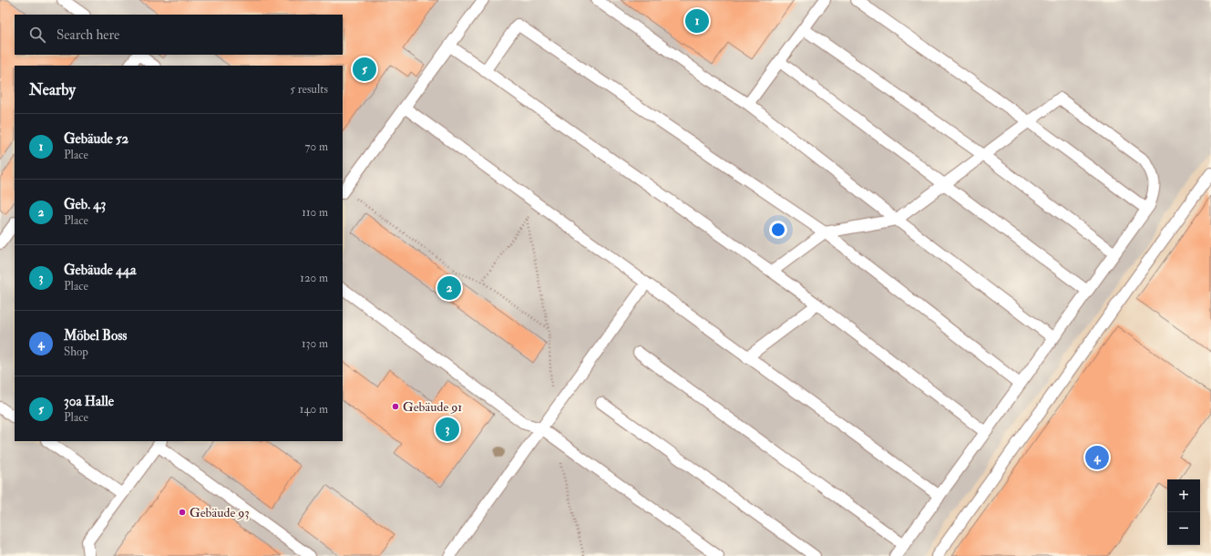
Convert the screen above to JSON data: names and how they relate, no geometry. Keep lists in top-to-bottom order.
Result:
{
  "places": ["Gebäude 91", "Gebäude 93"],
  "page": {
    "pins": [
      "1",
      "5",
      "2",
      "3",
      "4"
    ],
    "search": "Search here",
    "heading": ["Nearby", "5 results"],
    "list": [
      {
        "mark": "1",
        "name": "Gebäude 52",
        "note": "Place",
        "value": "70 m"
      },
      {
        "mark": "2",
        "name": "Geb. 43",
        "note": "Place",
        "value": "110 m"
      },
      {
        "mark": "3",
        "name": "Gebäude 44a",
        "note": "Place",
        "value": "120 m"
      },
      {
        "mark": "4",
        "name": "Möbel Boss",
        "note": "Shop",
        "value": "130 m"
      },
      {
        "mark": "5",
        "name": "30a Halle",
        "note": "Place",
        "value": "140 m"
      }
    ],
    "map_buttons": ["+", "−"]
  }
}
